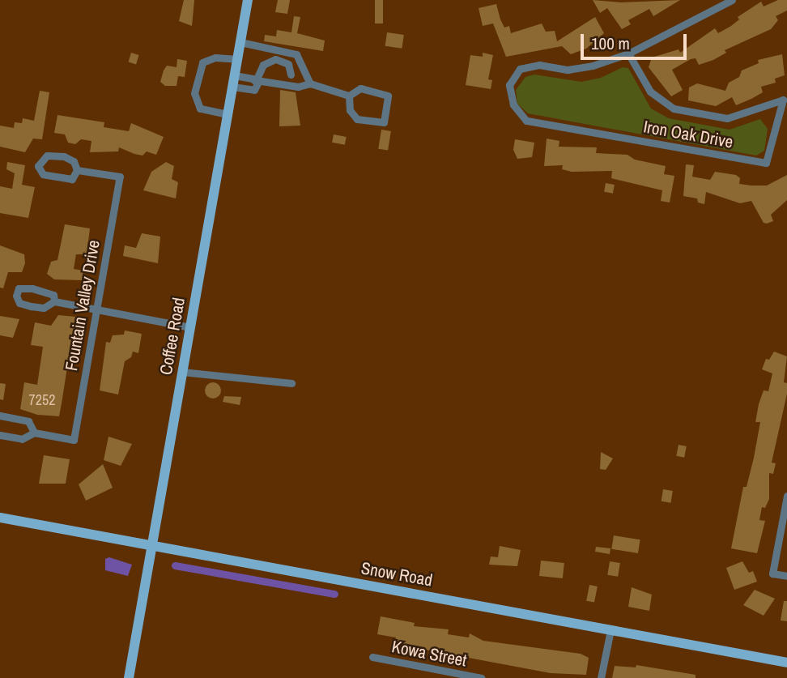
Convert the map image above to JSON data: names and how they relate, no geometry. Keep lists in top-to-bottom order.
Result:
{
  "streets": {
    "main road": ["Coffee Road", "Snow Road"],
    "street": ["Iron Oak Drive", "Fountain Valley Drive", "Kowa Street"]
  },
  "crossings": [
    ["Coffee Road", "Snow Road"]
  ],
  "house_numbers": ["7252"],
  "scale_bar": "100 m"
}
